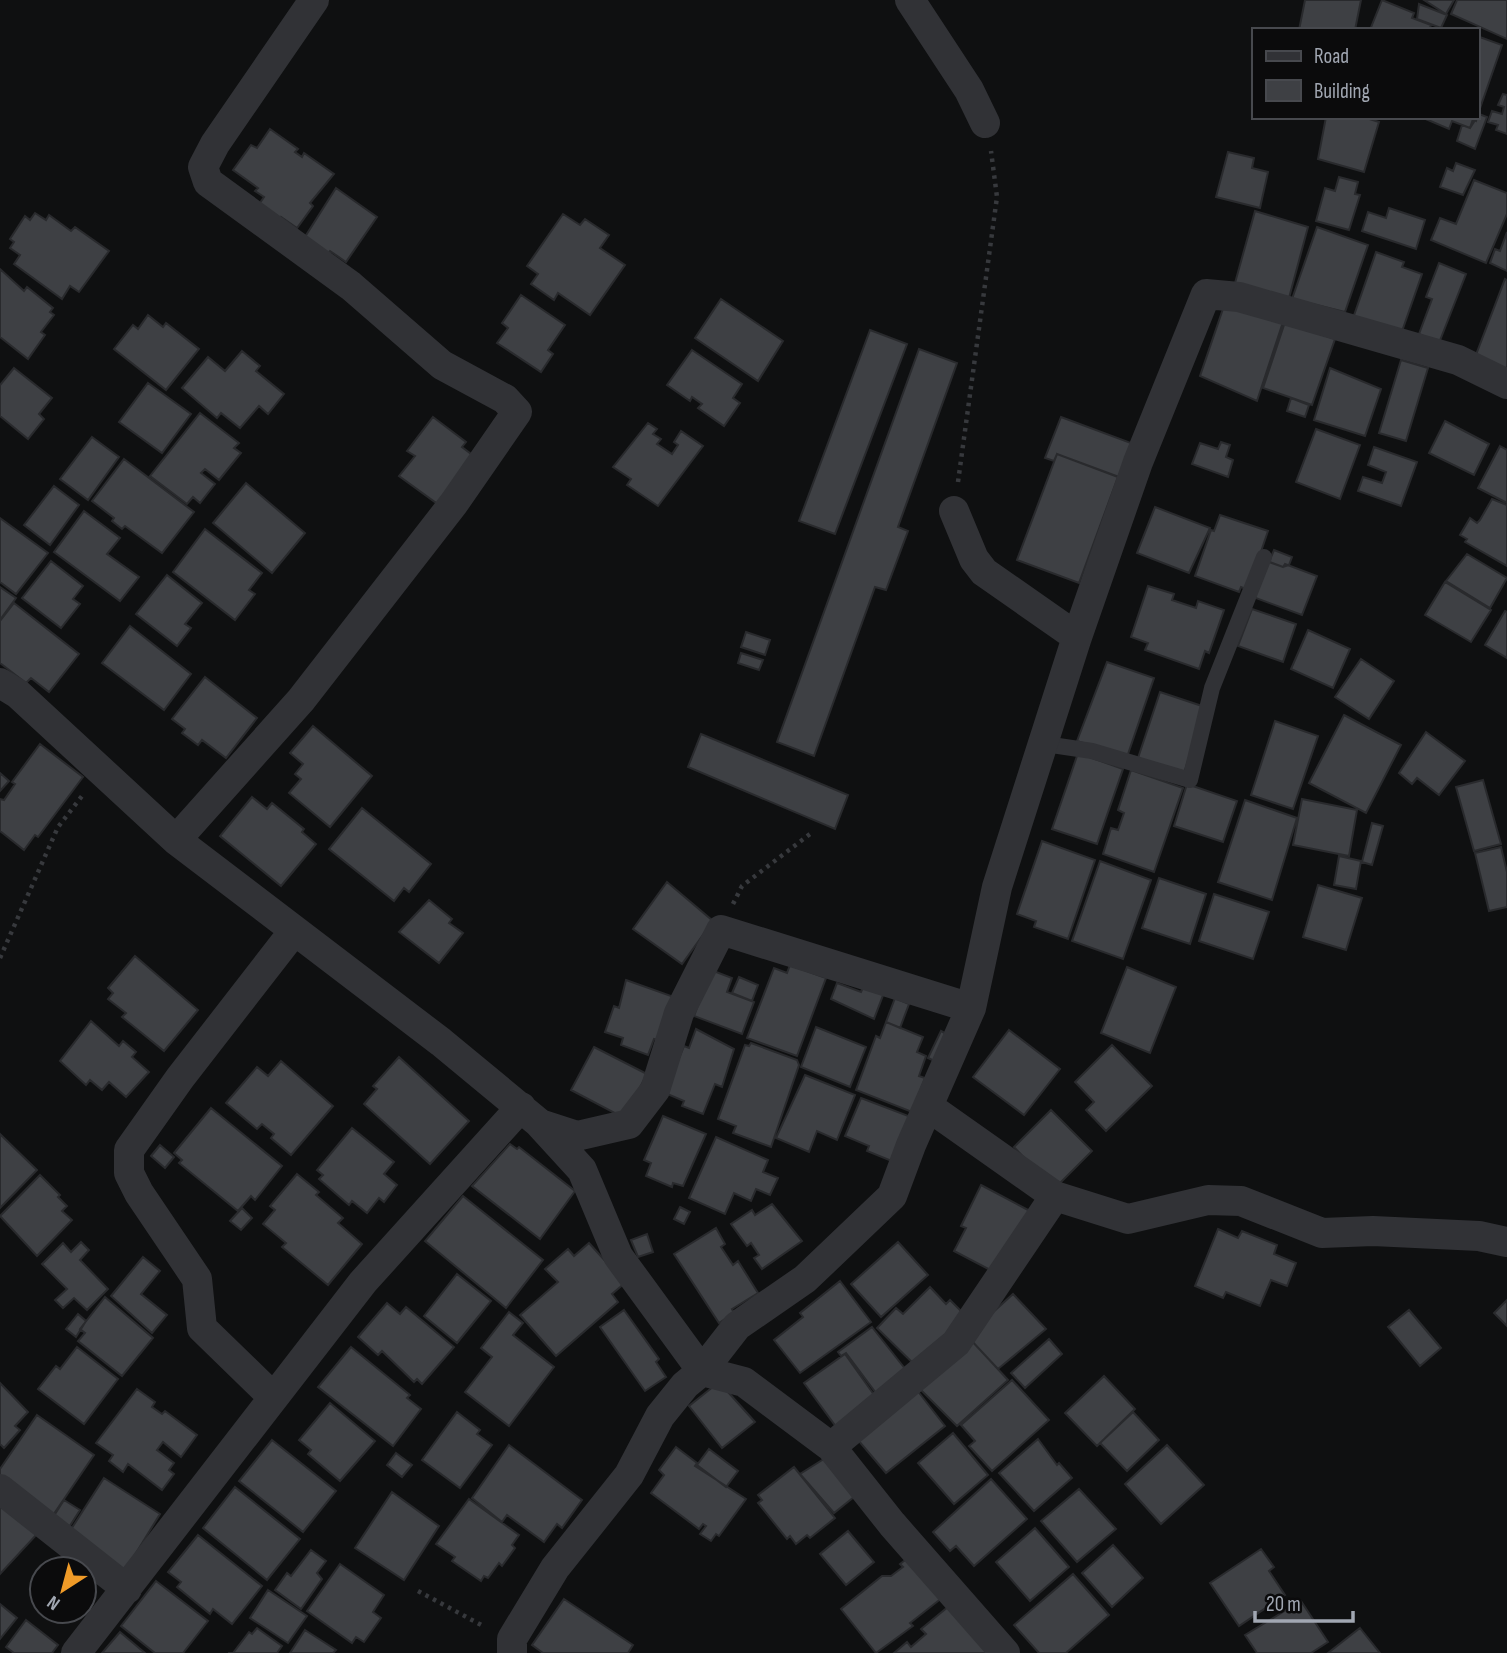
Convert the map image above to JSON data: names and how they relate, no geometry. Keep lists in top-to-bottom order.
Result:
{
  "legend": ["Road", "Building"],
  "scale_bar": "20 m",
  "north": "bottom left"
}
